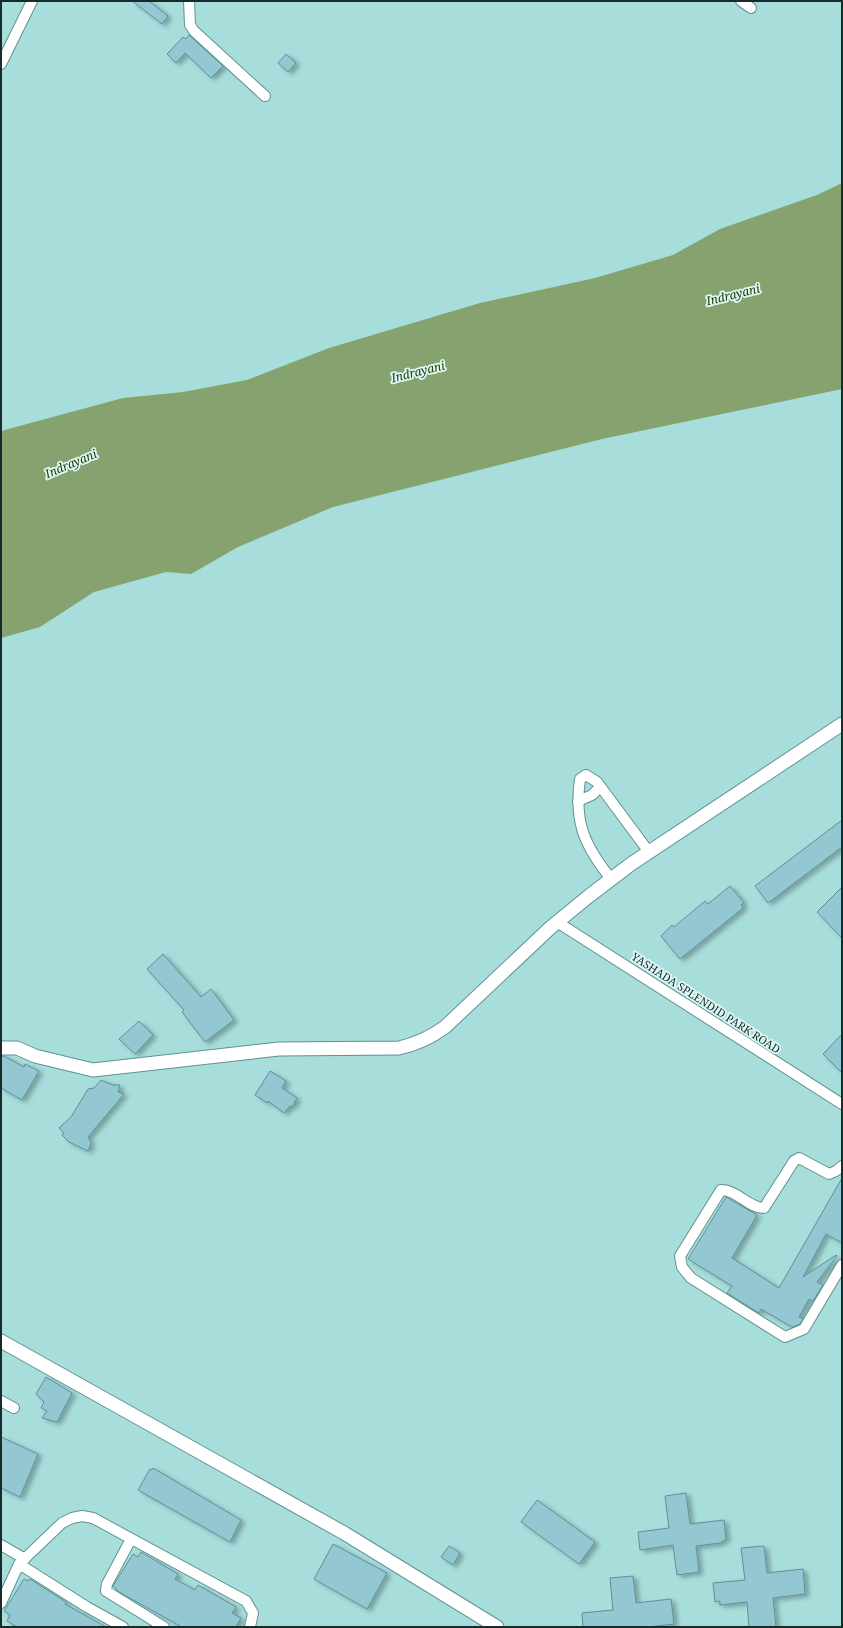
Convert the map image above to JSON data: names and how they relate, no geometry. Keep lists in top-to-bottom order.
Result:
{
  "streets": {
    "street": ["YASHADA SPLENDID PARK ROAD"]
  },
  "water": ["Indrayani"]
}
